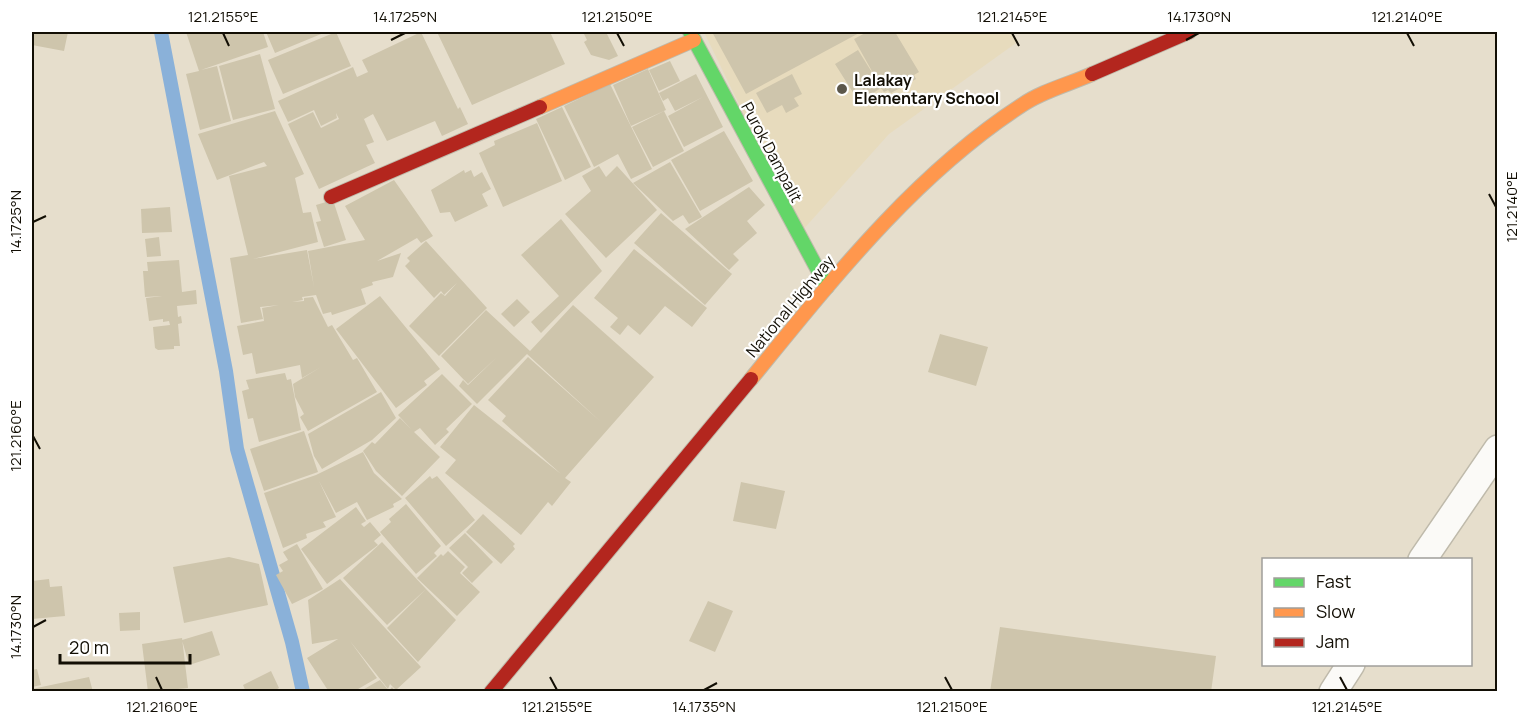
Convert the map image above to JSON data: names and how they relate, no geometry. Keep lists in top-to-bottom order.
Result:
{
  "streets": {
    "main road": ["Purok Dampalit", "National Highway"]
  },
  "crossings": [
    ["Purok Dampalit", "National Highway"]
  ],
  "places": ["Lalakay Elementary School"],
  "legend": ["Fast", "Slow", "Jam"],
  "scale_bar": "20 m",
  "coordinates": [
    "121.2155°E",
    "14.1725°N",
    "121.2150°E",
    "121.2145°E",
    "14.1730°N",
    "121.2140°E",
    "121.2160°E",
    "14.1735°N"
  ]
}
